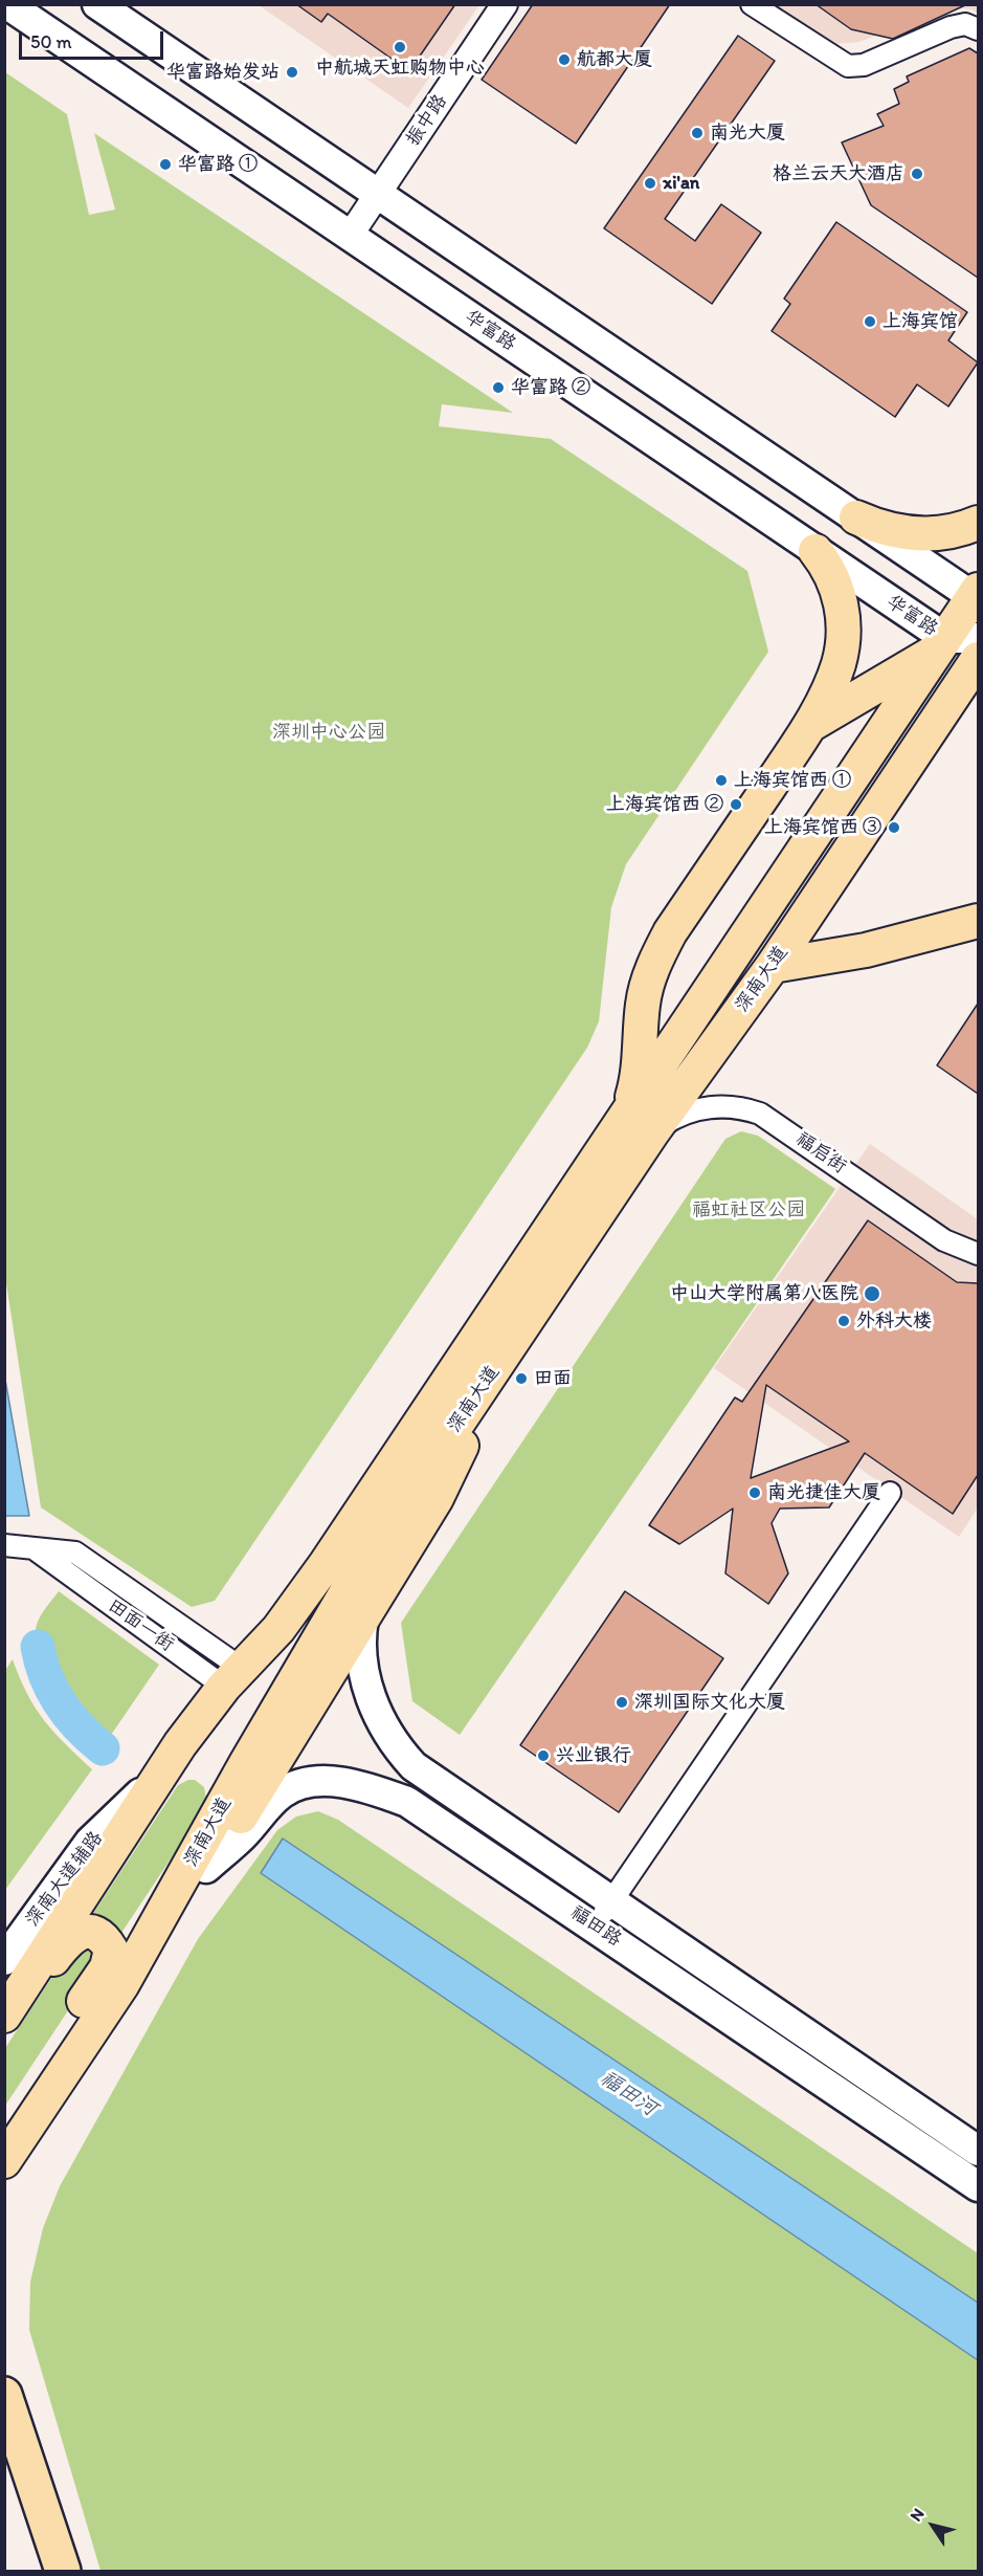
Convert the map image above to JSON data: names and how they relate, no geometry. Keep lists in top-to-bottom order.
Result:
{
  "streets": {
    "main road": [
      "华富路",
      "深南大道",
      "深南大道辅路",
      "福田路"
    ],
    "street": ["振中路", "福启街", "田面一街"]
  },
  "crossings": [
    ["振中路", "华富路"],
    ["华富路", "深南大道"],
    ["深南大道", "福启街"],
    ["深南大道", "田面一街"],
    ["深南大道", "深南大道辅路"]
  ],
  "water": ["福田河"],
  "parks": ["深圳中心公园", "福虹社区公园"],
  "places": [
    "中航城天虹购物中心",
    "航都大厦",
    "华富路始发站",
    "南光大厦",
    "华富路 ①",
    "格兰云天大酒店",
    "xi'an",
    "上海宾馆",
    "华富路 ②",
    "上海宾馆西 ①",
    "上海宾馆西 ②",
    "上海宾馆西 ③",
    "中山大学附属第八医院",
    "外科大楼",
    "田面",
    "南光捷佳大厦",
    "深圳国际文化大厦",
    "兴业银行"
  ],
  "scale_bar": "50 m",
  "north": "top left"
}
